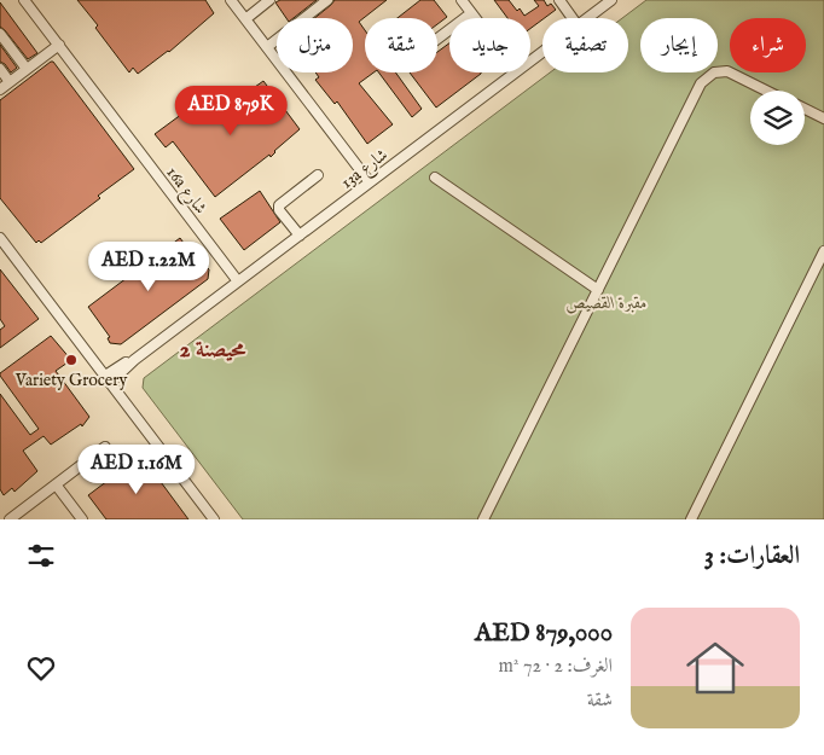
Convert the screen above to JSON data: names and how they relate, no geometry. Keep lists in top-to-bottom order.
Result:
{
  "streets": {
    "street": ["13a شارع", "16a شارع"]
  },
  "crossings": [
    ["13a شارع", "16a شارع"]
  ],
  "districts": ["محيصنة 2"],
  "parks": ["مقبرة القصيص"],
  "places": ["Variety Grocery"],
  "page": {
    "chip": [
      "شراء",
      "إيجار",
      "تصفية",
      "جديد",
      "شقة",
      "منزل"
    ],
    "price": ["AED 879K", "AED 1.22M", "AED 1.16M"],
    "heading": "العقارات: 3",
    "list": [
      {
        "name": "AED 879,000",
        "note": "الغرف: 2 · 72 m² · شقة"
      }
    ]
  }
}
